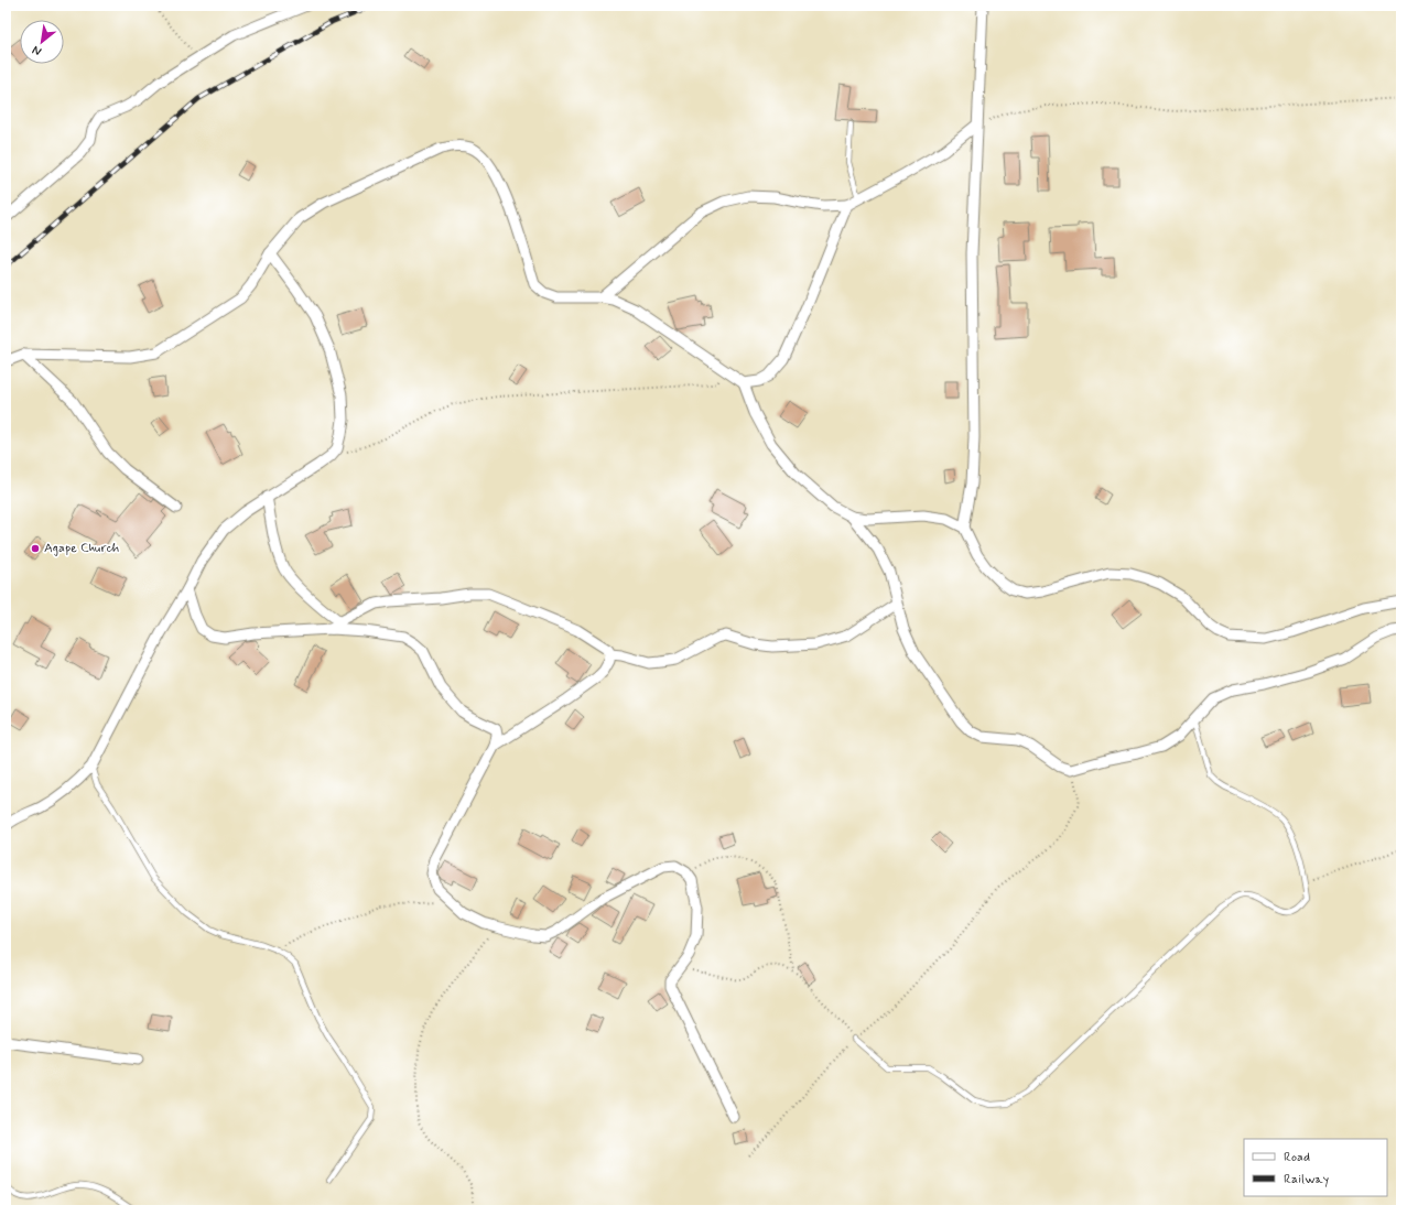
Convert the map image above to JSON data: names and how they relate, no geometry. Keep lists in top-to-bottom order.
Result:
{
  "places": ["Agape Church"],
  "legend": ["Road", "Railway"],
  "north": "bottom left"
}
